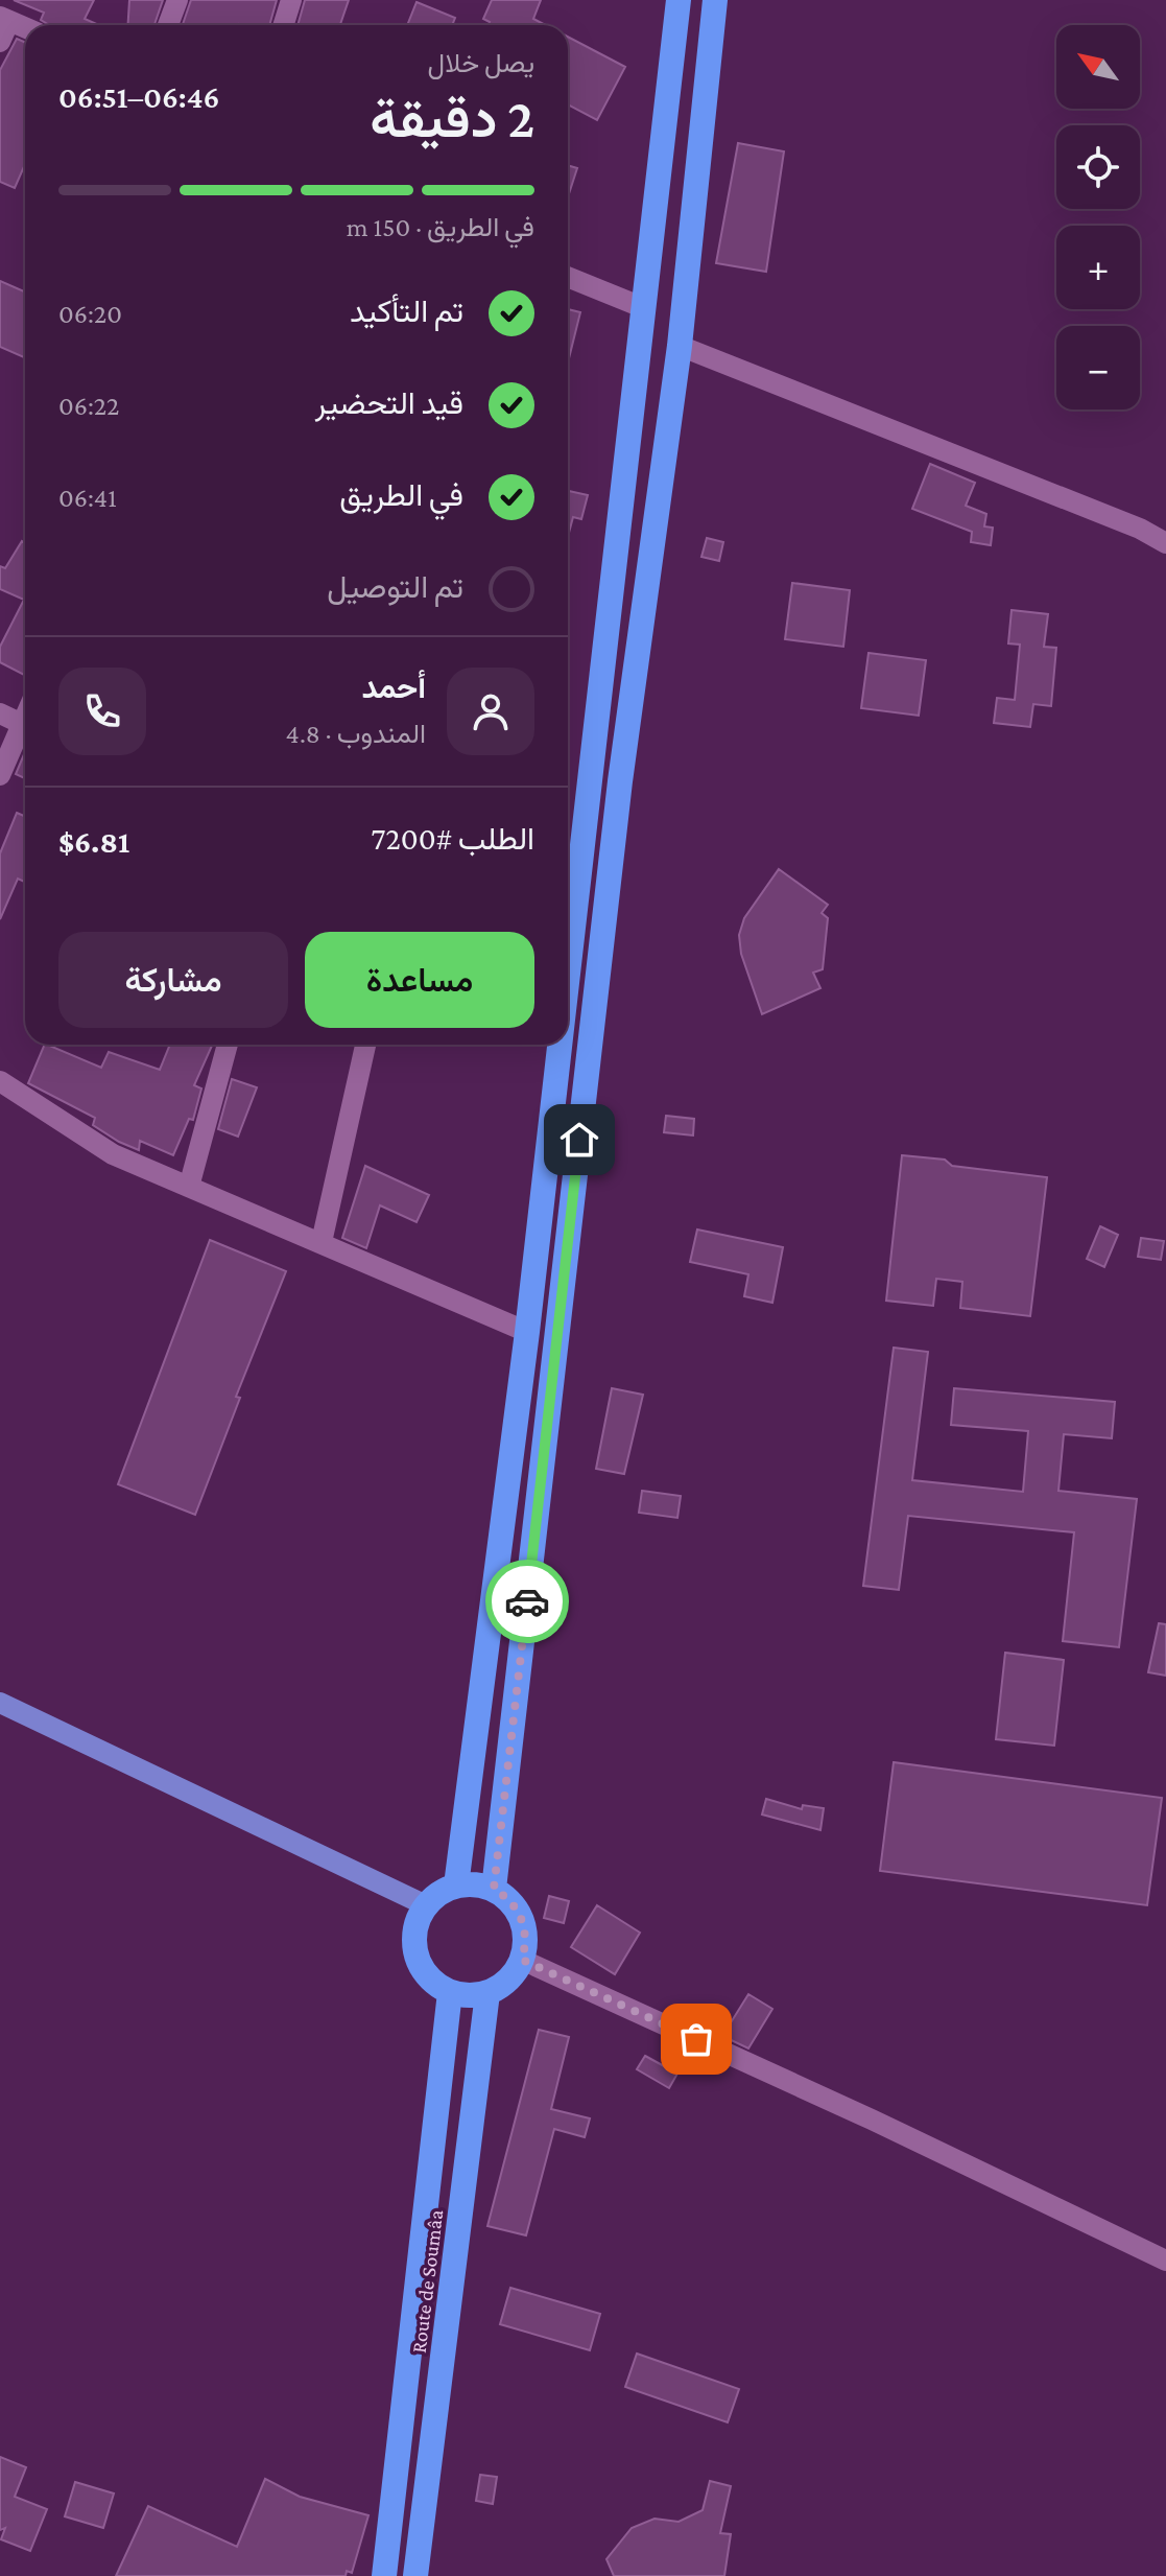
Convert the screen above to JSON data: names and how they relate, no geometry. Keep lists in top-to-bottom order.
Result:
{
  "streets": {
    "highway": ["Route de Soumâa"]
  },
  "north": "top left",
  "page": {
    "map_buttons": ["+", "−"],
    "heading": ["2 دقيقة", "يصل خلال", "06:46–06:51"],
    "panel": [
      "أحمد",
      "المندوب · 4.8",
      "الطلب #7200",
      "$6.81"
    ],
    "bar": "في الطريق · 150 m",
    "list": [
      ["تم التأكيد", "06:20"],
      ["قيد التحضير", "06:22"],
      ["في الطريق", "06:41"],
      "تم التوصيل"
    ],
    "buttons": ["مساعدة", "مشاركة"]
  }
}
